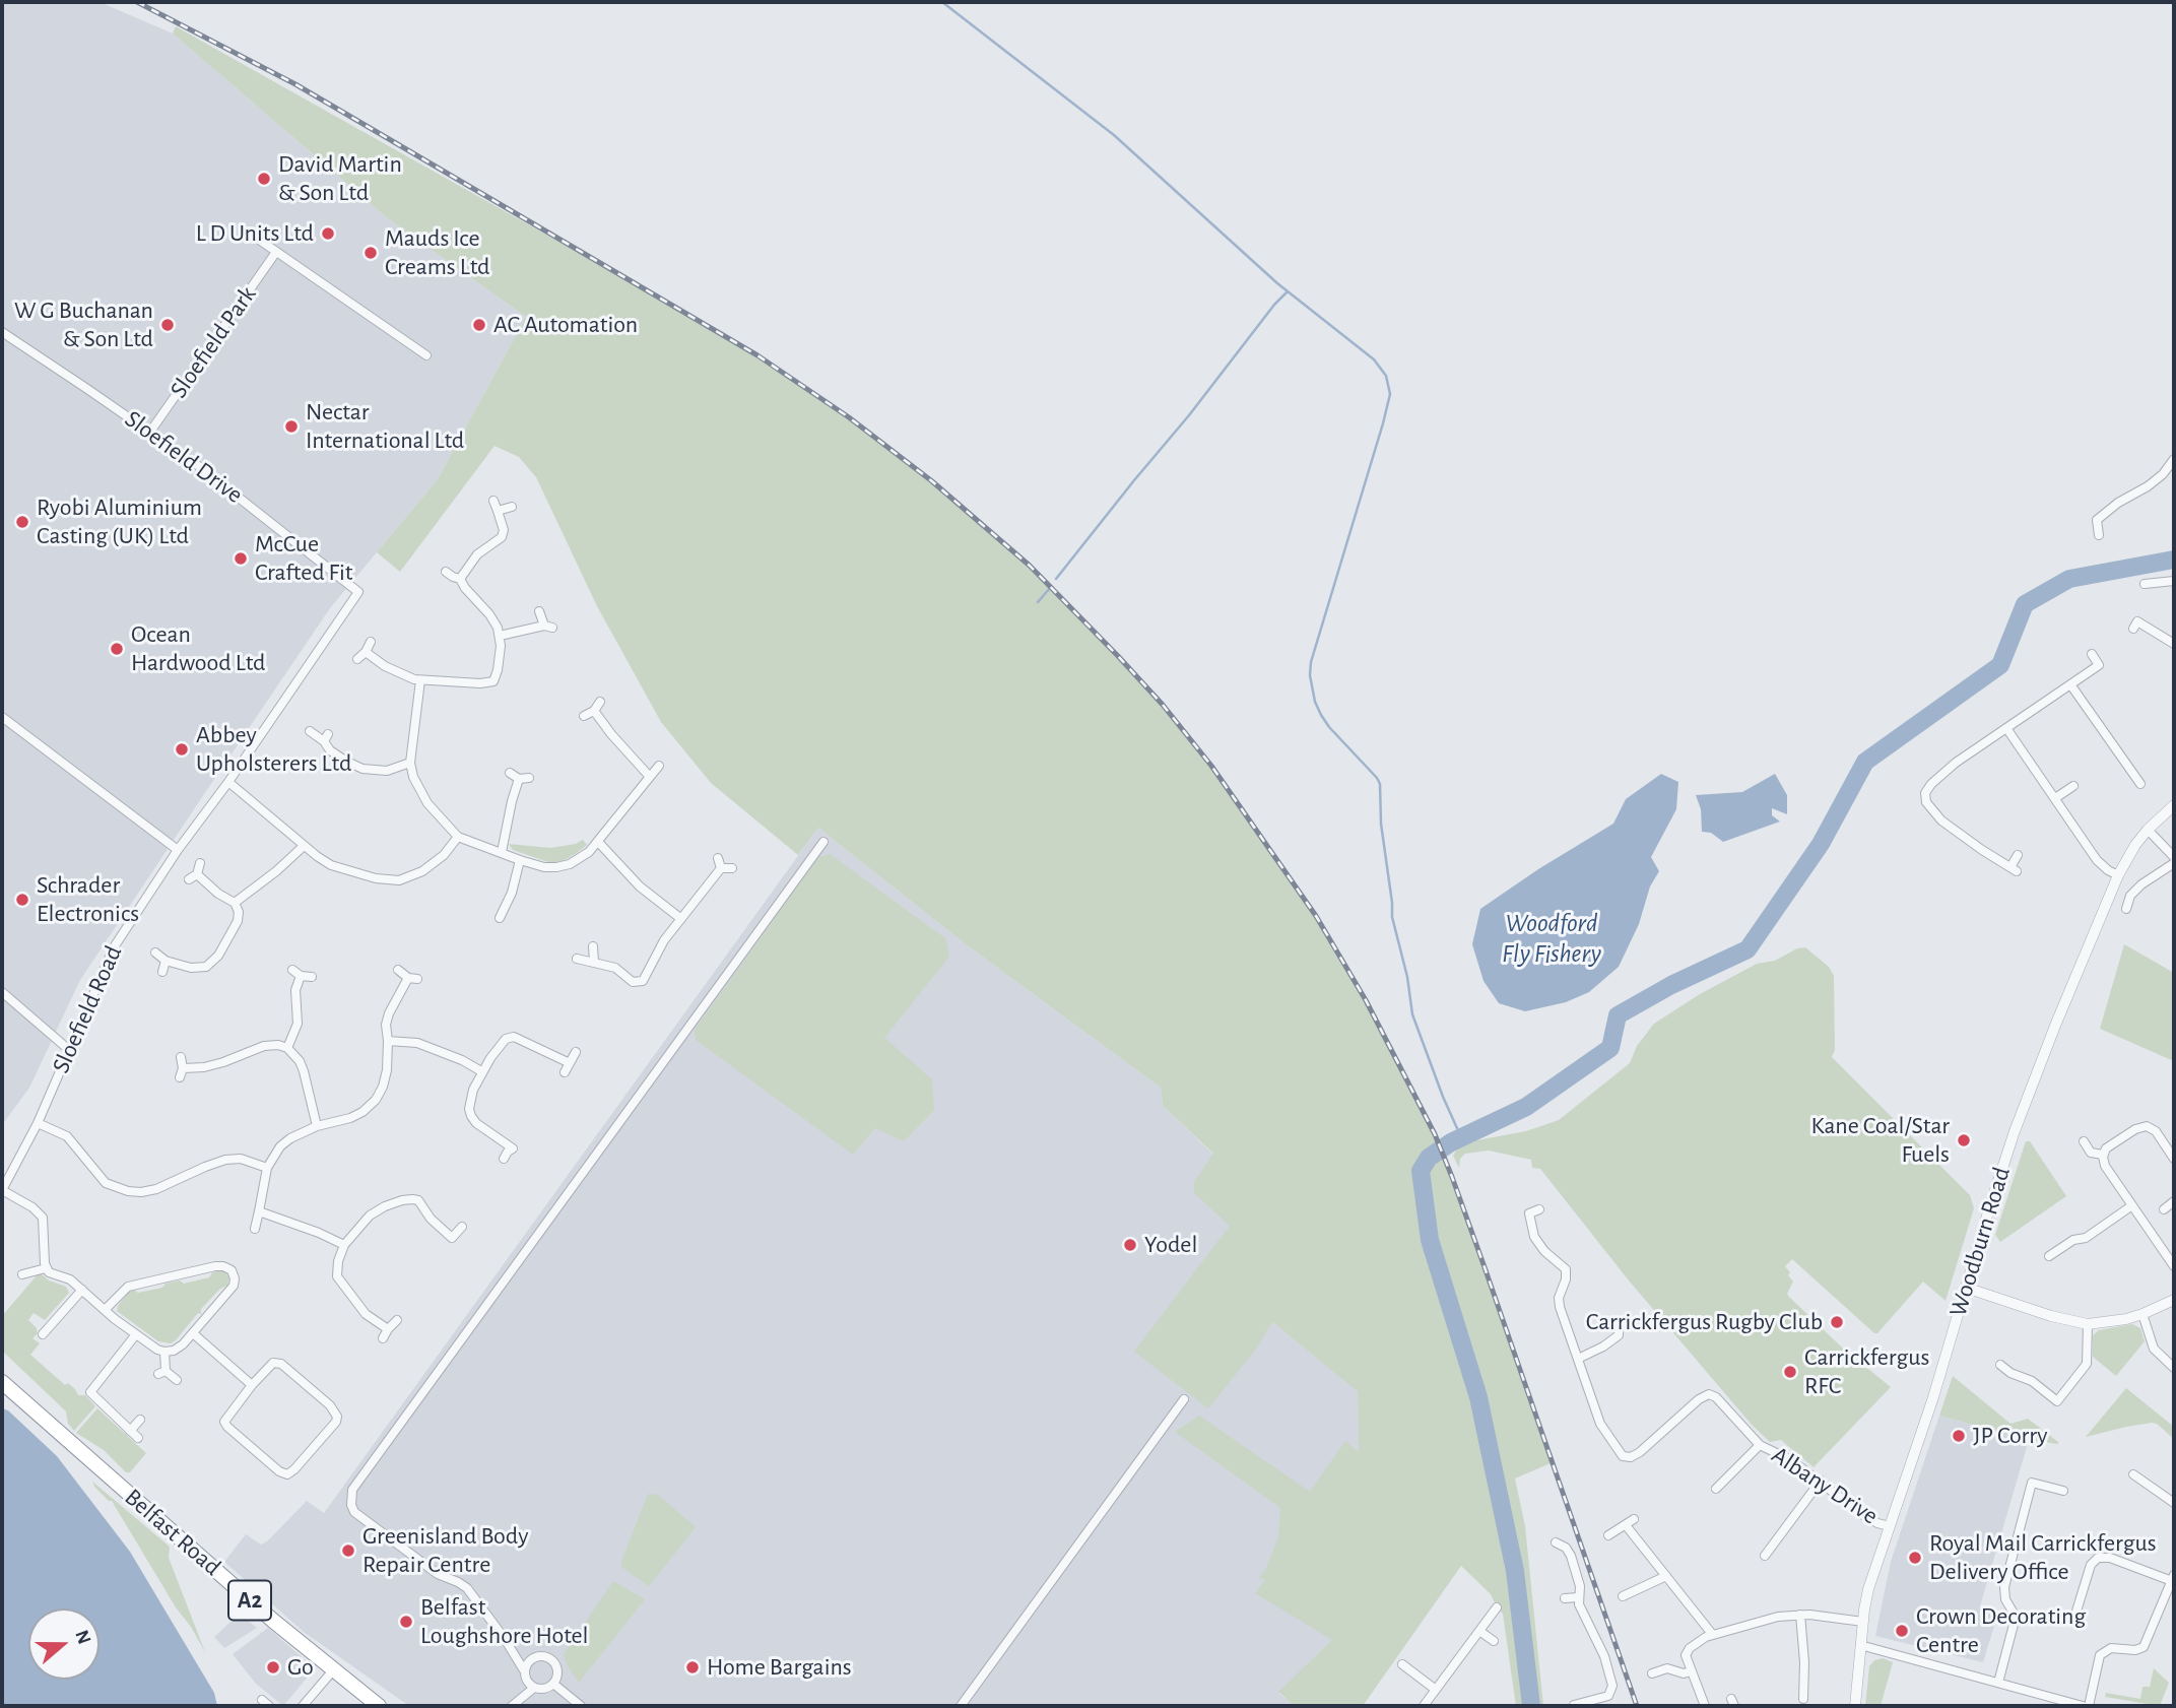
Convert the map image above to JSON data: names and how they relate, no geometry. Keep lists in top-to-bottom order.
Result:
{
  "streets": {
    "highway": ["Belfast Road", "A2"],
    "street": [
      "Sloefield Park",
      "Sloefield Drive",
      "Sloefield Road",
      "Woodburn Road",
      "Albany Drive"
    ]
  },
  "crossings": [
    ["Sloefield Park", "Sloefield Drive"],
    ["Sloefield Drive", "Sloefield Road"],
    ["Woodburn Road", "Albany Drive"]
  ],
  "water": ["Woodford Fly Fishery"],
  "places": [
    "David Martin & Son Ltd",
    "L D Units Ltd",
    "Mauds Ice Creams Ltd",
    "W G Buchanan & Son Ltd",
    "AC Automation",
    "Nectar International Ltd",
    "Ryobi Aluminium Casting (UK) Ltd",
    "McCue Crafted Fit",
    "Ocean Hardwood Ltd",
    "Abbey Upholsterers Ltd",
    "Schrader Electronics",
    "Kane Coal/Star Fuels",
    "Yodel",
    "Carrickfergus Rugby Club",
    "Carrickfergus RFC",
    "JP Corry",
    "Greenisland Body Repair Centre",
    "Royal Mail Carrickfergus Delivery Office",
    "Belfast Loughshore Hotel",
    "Crown Decorating Centre",
    "Go",
    "Home Bargains"
  ],
  "north": "right"
}
